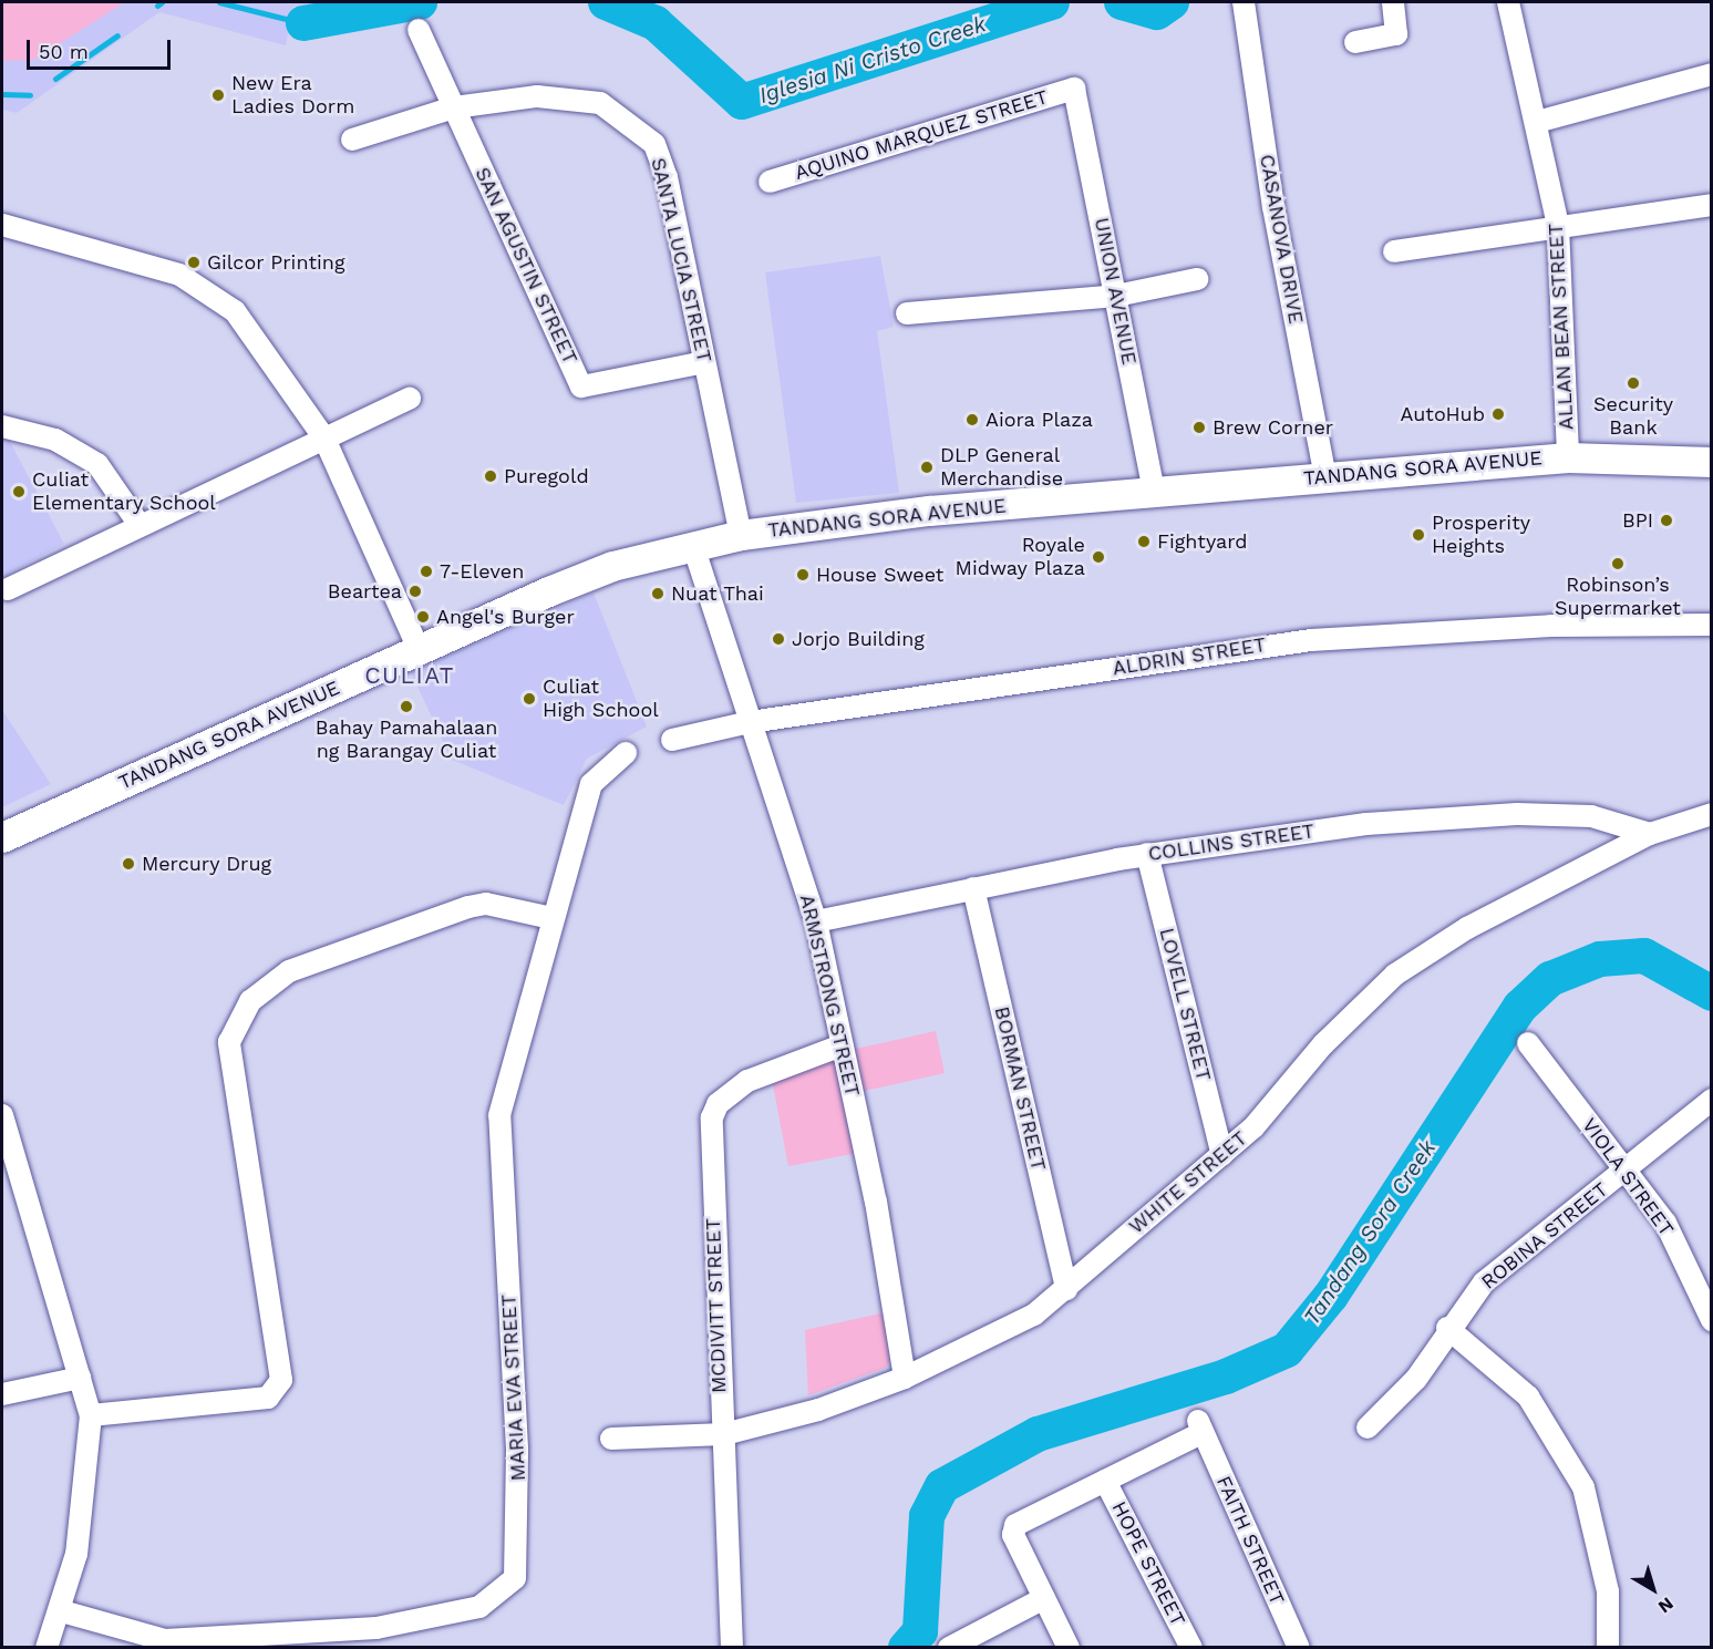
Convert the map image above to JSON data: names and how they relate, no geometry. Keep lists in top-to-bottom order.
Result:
{
  "streets": {
    "main road": ["TANDANG SORA AVENUE"],
    "street": [
      "AQUINO MARQUEZ STREET",
      "CASANOVA DRIVE",
      "SANTA LUCIA STREET",
      "SAN AGUSTIN STREET",
      "UNION AVENUE",
      "ALLAN BEAN STREET",
      "ALDRIN STREET",
      "COLLINS STREET",
      "ARMSTRONG STREET",
      "LOVELL STREET",
      "BORMAN STREET",
      "VIOLA STREET",
      "WHITE STREET",
      "ROBINA STREET",
      "MCDIVITT STREET",
      "MARIA EVA STREET",
      "FAITH STREET",
      "HOPE STREET"
    ]
  },
  "crossings": [
    ["AQUINO MARQUEZ STREET", "UNION AVENUE"],
    ["CASANOVA DRIVE", "TANDANG SORA AVENUE"],
    ["SANTA LUCIA STREET", "SAN AGUSTIN STREET"],
    ["SANTA LUCIA STREET", "TANDANG SORA AVENUE"],
    ["UNION AVENUE", "TANDANG SORA AVENUE"],
    ["ALLAN BEAN STREET", "TANDANG SORA AVENUE"],
    ["TANDANG SORA AVENUE", "ARMSTRONG STREET"],
    ["ALDRIN STREET", "ARMSTRONG STREET"],
    ["COLLINS STREET", "ARMSTRONG STREET"],
    ["COLLINS STREET", "LOVELL STREET"],
    ["COLLINS STREET", "BORMAN STREET"],
    ["COLLINS STREET", "WHITE STREET"],
    ["ARMSTRONG STREET", "WHITE STREET"],
    ["ARMSTRONG STREET", "MCDIVITT STREET"],
    ["LOVELL STREET", "WHITE STREET"],
    ["BORMAN STREET", "WHITE STREET"],
    ["VIOLA STREET", "ROBINA STREET"],
    ["WHITE STREET", "MCDIVITT STREET"],
    ["FAITH STREET", "HOPE STREET"]
  ],
  "districts": ["CULIAT"],
  "water": ["Iglesia Ni Cristo Creek", "Tandang Sora Creek"],
  "places": [
    "New Era Ladies Dorm",
    "Gilcor Printing",
    "Security Bank",
    "AutoHub",
    "Aiora Plaza",
    "Brew Corner",
    "DLP General Merchandise",
    "Puregold",
    "Culiat Elementary School",
    "BPI",
    "Prosperity Heights",
    "Fightyard",
    "Royale Midway Plaza",
    "Robinson’s Supermarket",
    "7-Eleven",
    "House Sweet",
    "Beartea",
    "Nuat Thai",
    "Angel's Burger",
    "Jorjo Building",
    "Culiat High School",
    "Bahay Pamahalaan ng Barangay Culiat",
    "Mercury Drug"
  ],
  "scale_bar": "50 m",
  "north": "bottom right"
}
